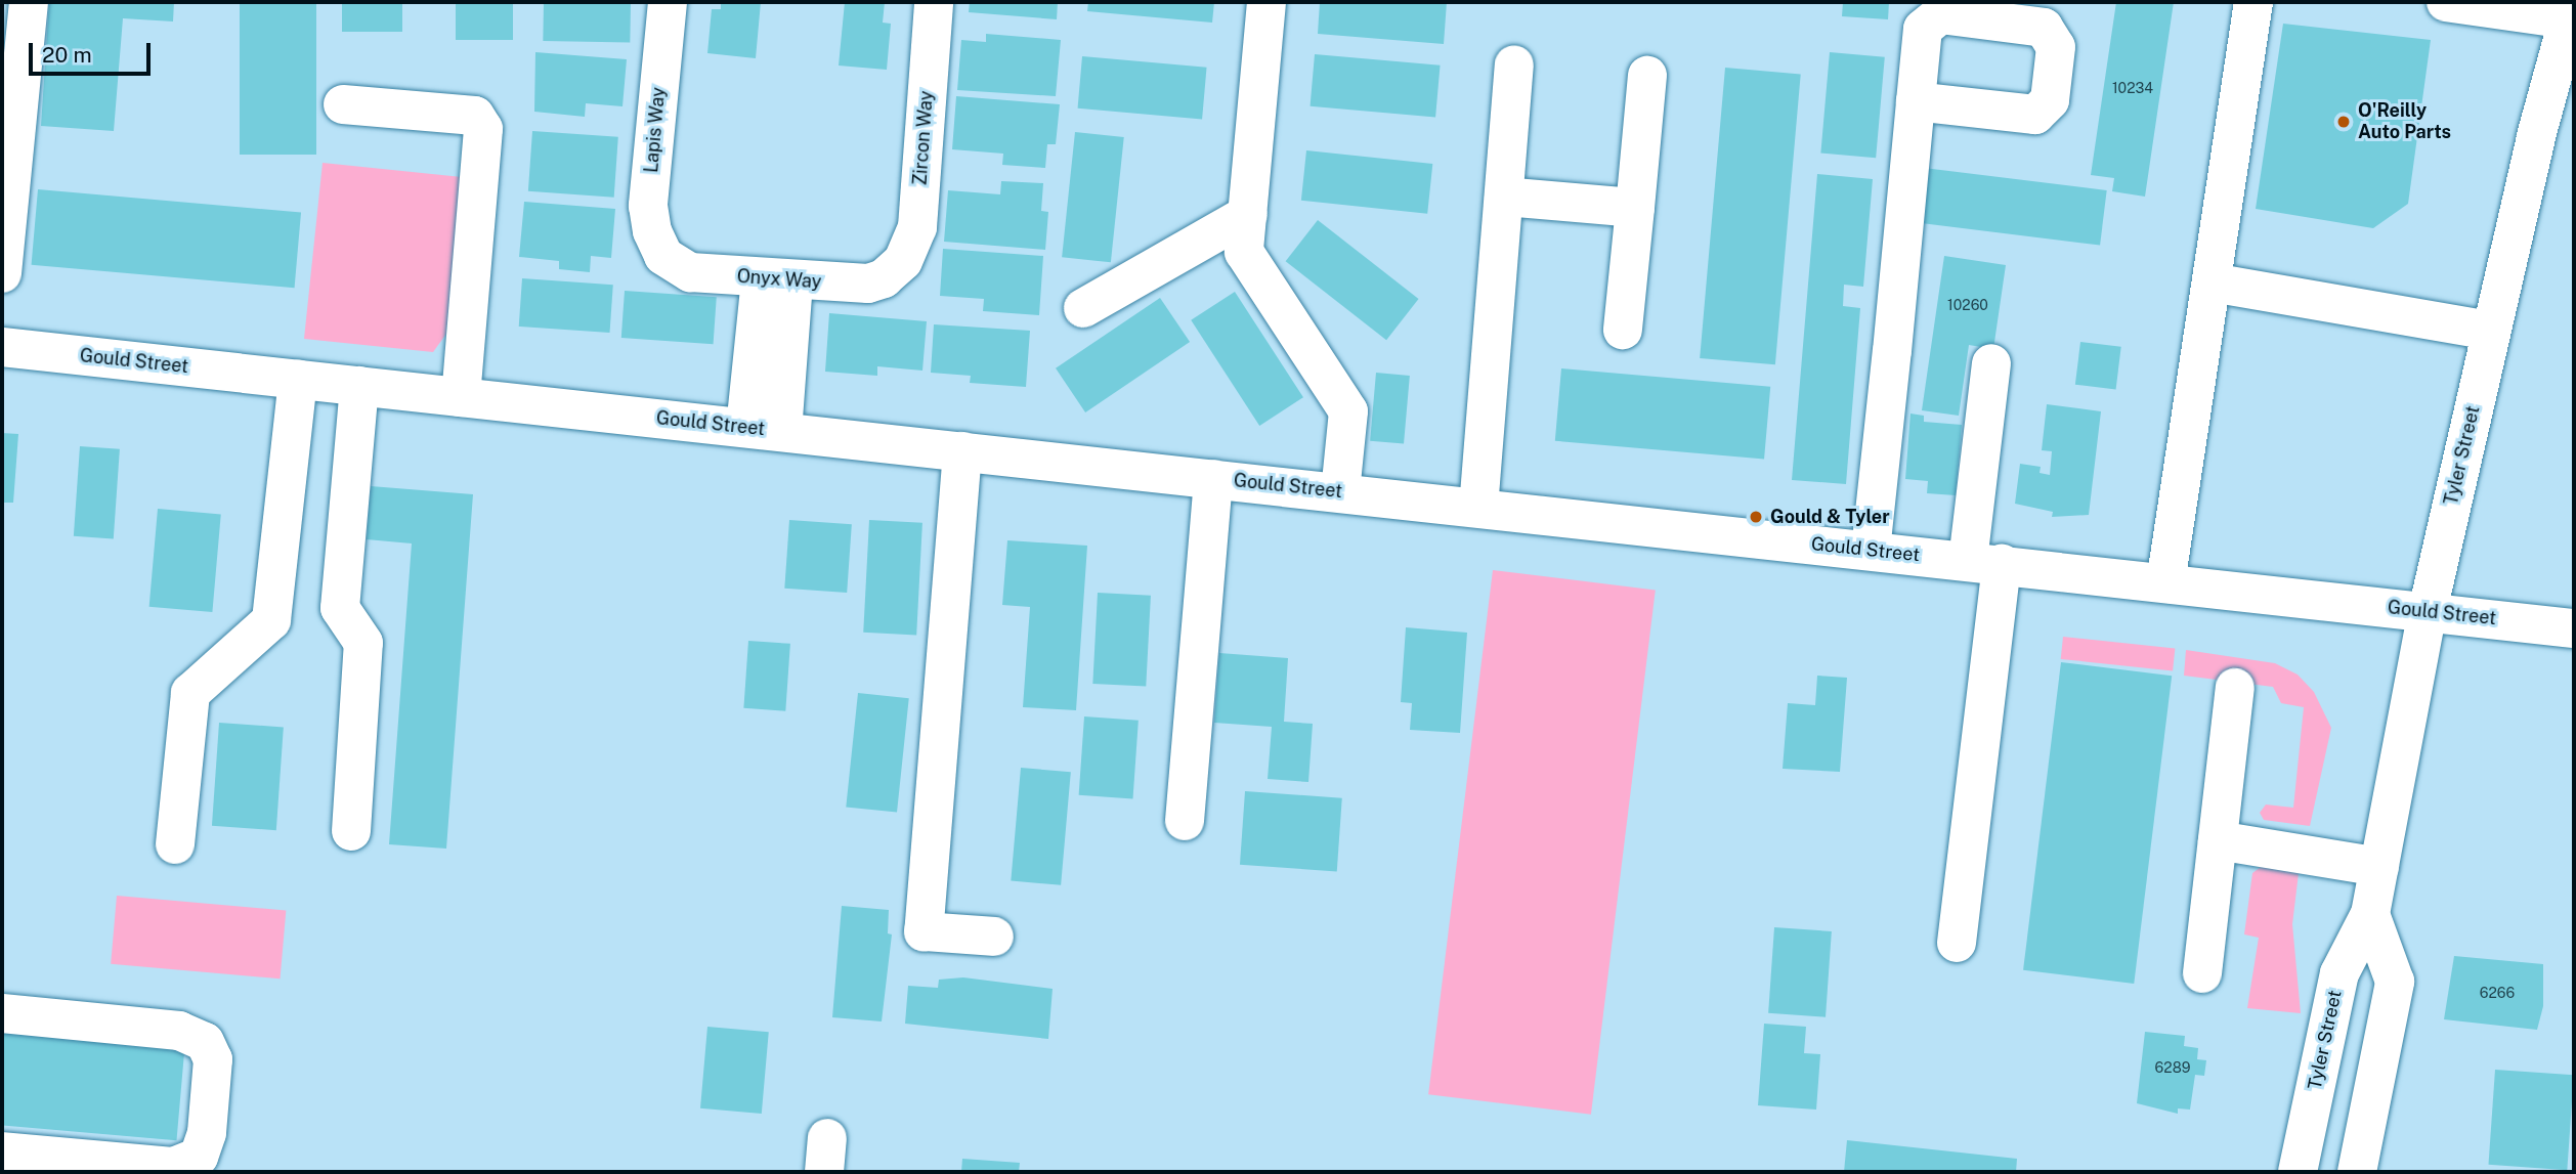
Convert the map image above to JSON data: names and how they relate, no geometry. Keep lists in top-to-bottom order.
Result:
{
  "streets": {
    "street": [
      "Lapis Way",
      "Zircon Way",
      "Onyx Way",
      "Gould Street",
      "Tyler Street"
    ]
  },
  "crossings": [
    ["Lapis Way", "Onyx Way"],
    ["Zircon Way", "Onyx Way"],
    ["Gould Street", "Tyler Street"]
  ],
  "places": ["O'Reilly Auto Parts", "Gould & Tyler"],
  "house_numbers": [
    "10234",
    "10260",
    "6266",
    "6289"
  ],
  "scale_bar": "20 m"
}
